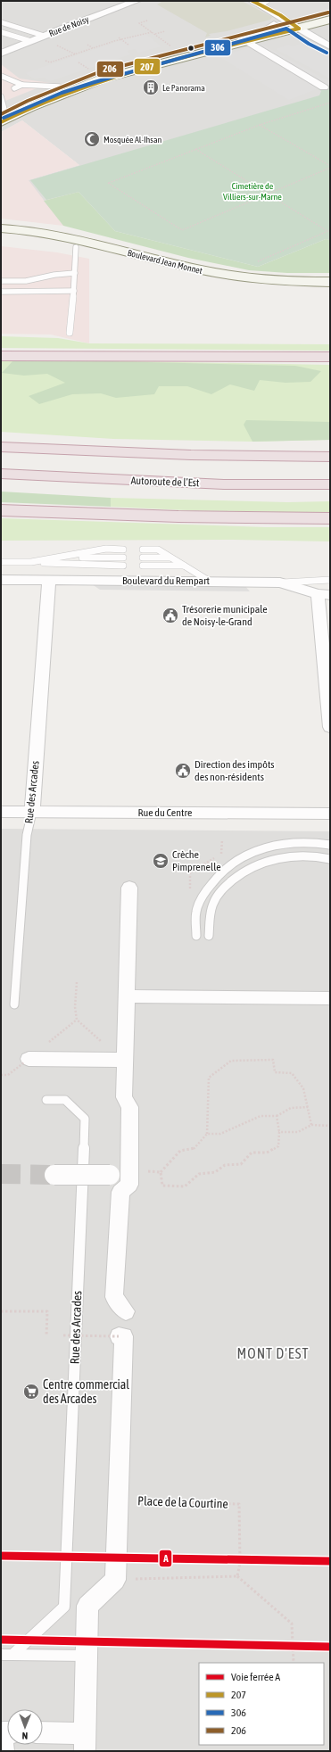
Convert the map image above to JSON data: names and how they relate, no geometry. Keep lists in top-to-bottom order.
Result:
{
  "streets": {
    "highway": ["Autoroute de l’Est"],
    "main road": ["Boulevard Jean Monnet"],
    "street": [
      "Rue de Noisy",
      "Boulevard du Rempart",
      "Rue des Arcades",
      "Rue du Centre"
    ],
    "path": ["Place de la Courtine"]
  },
  "crossings": [
    ["Boulevard du Rempart", "Rue des Arcades"],
    ["Rue des Arcades", "Rue du Centre"]
  ],
  "districts": ["MONT D'EST"],
  "parks": ["Cimetière de Villiers-sur-Marne"],
  "places": {
    "building": ["Le Panorama"],
    "mosque": ["Mosquée Al-Ihsan"],
    "public building": ["Trésorerie municipale de Noisy-le-Grand", "Direction des impôts des non-résidents"],
    "school or university": ["Crèche Pimprenelle"],
    "supermarket": ["Centre commercial des Arcades"]
  },
  "lines": [
    "transit line 207",
    "transit line 206",
    "transit line 306",
    "rail line A"
  ],
  "legend": [
    "Voie ferrée A",
    "207",
    "306",
    "206"
  ],
  "north": "bottom"
}
